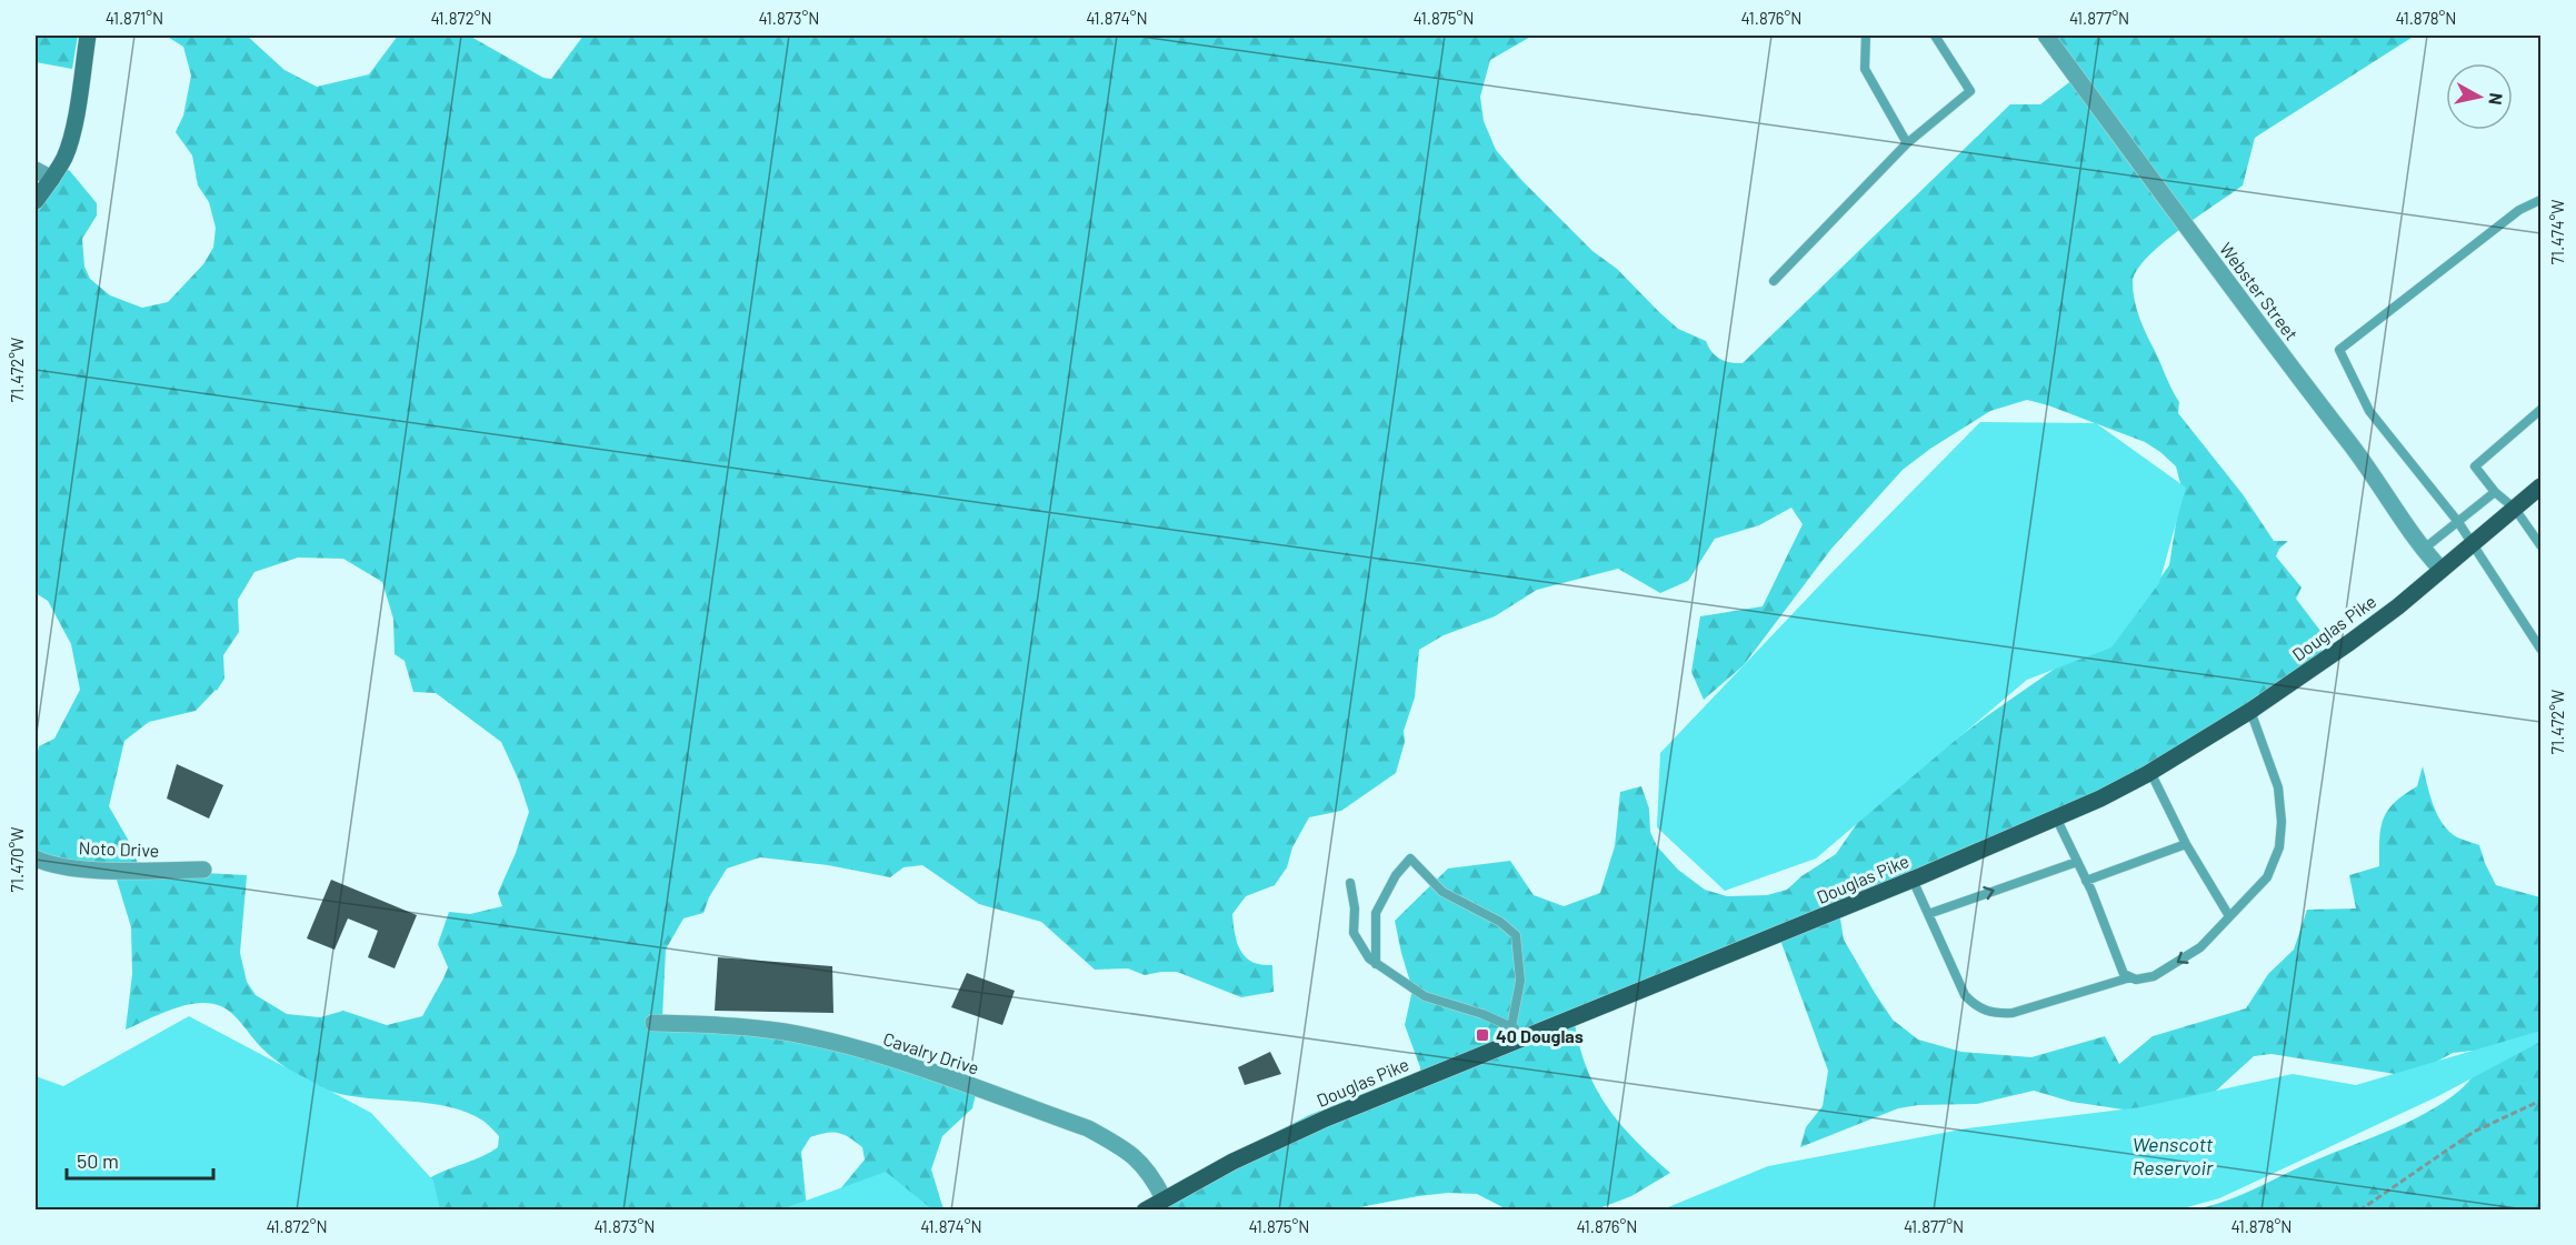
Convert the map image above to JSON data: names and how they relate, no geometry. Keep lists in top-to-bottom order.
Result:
{
  "streets": {
    "main road": ["Douglas Pike"],
    "street": ["Webster Street", "Noto Drive", "Cavalry Drive"]
  },
  "crossings": [
    ["Webster Street", "Douglas Pike"],
    ["Douglas Pike", "Cavalry Drive"]
  ],
  "water": ["Wenscott Reservoir"],
  "places": {
    "transit": ["40 Douglas"]
  },
  "scale_bar": "50 m",
  "north": "right",
  "coordinates": [
    "41.871°N",
    "41.872°N",
    "41.873°N",
    "41.874°N",
    "41.875°N",
    "41.876°N",
    "41.877°N",
    "41.878°N",
    "71.474°W",
    "71.472°W",
    "71.470°W"
  ]
}
